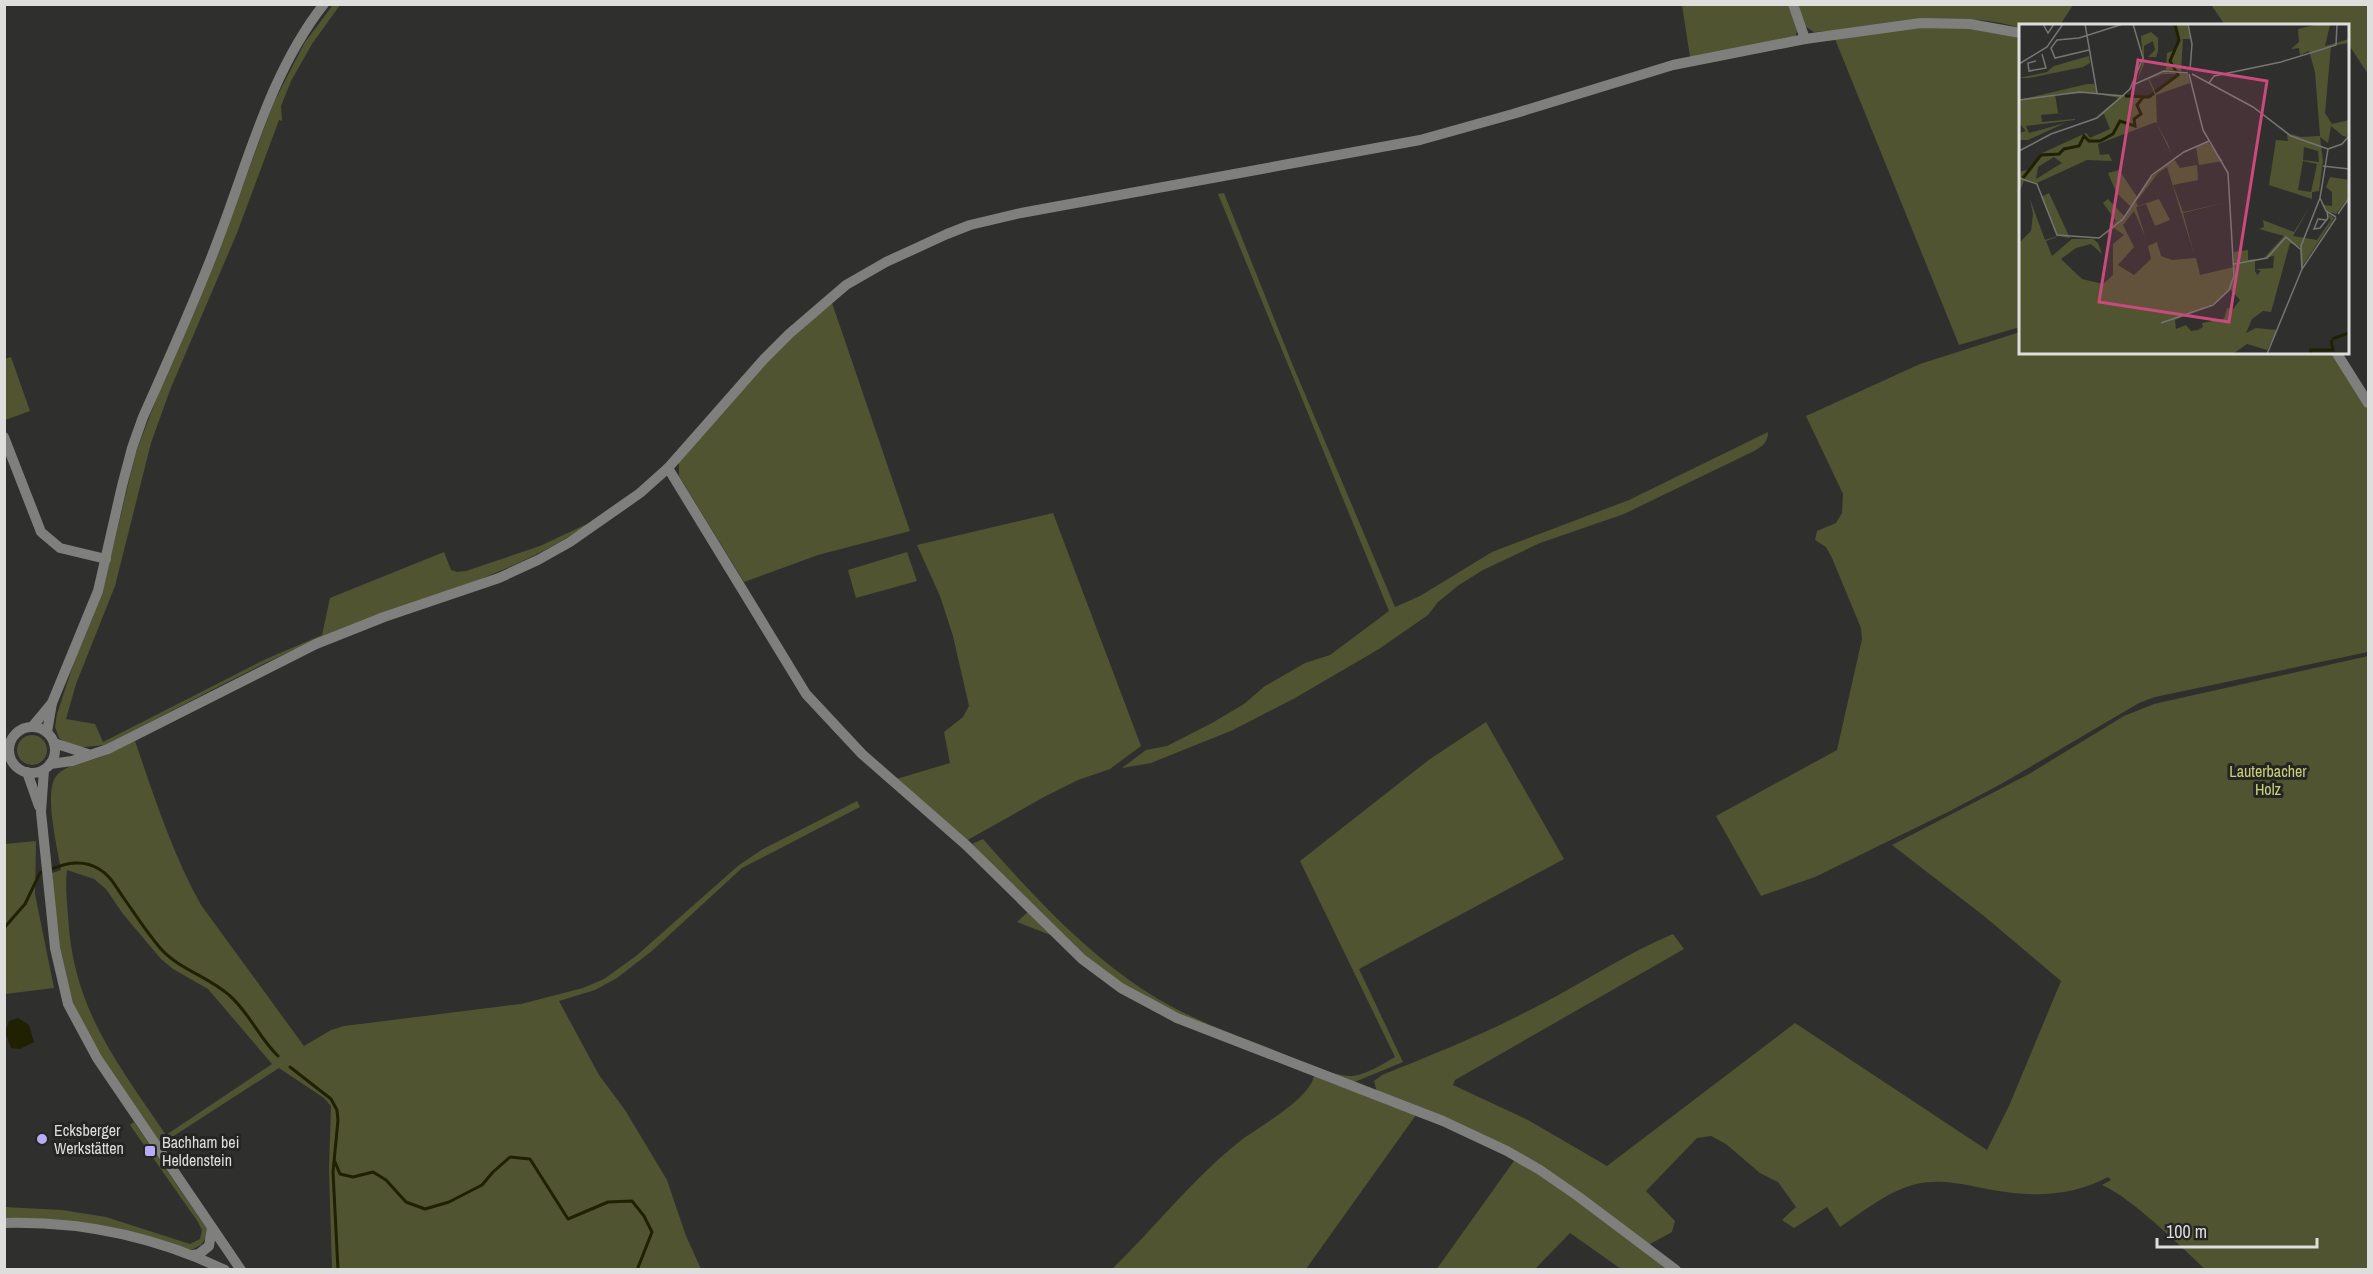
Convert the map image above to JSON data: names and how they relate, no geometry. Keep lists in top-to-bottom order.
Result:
{
  "parks": ["Lauterbacher Holz"],
  "places": {
    "other": ["Ecksberger Werkstätten"],
    "transit": ["Bachham bei Heldenstein"]
  },
  "scale_bar": "100 m"
}
